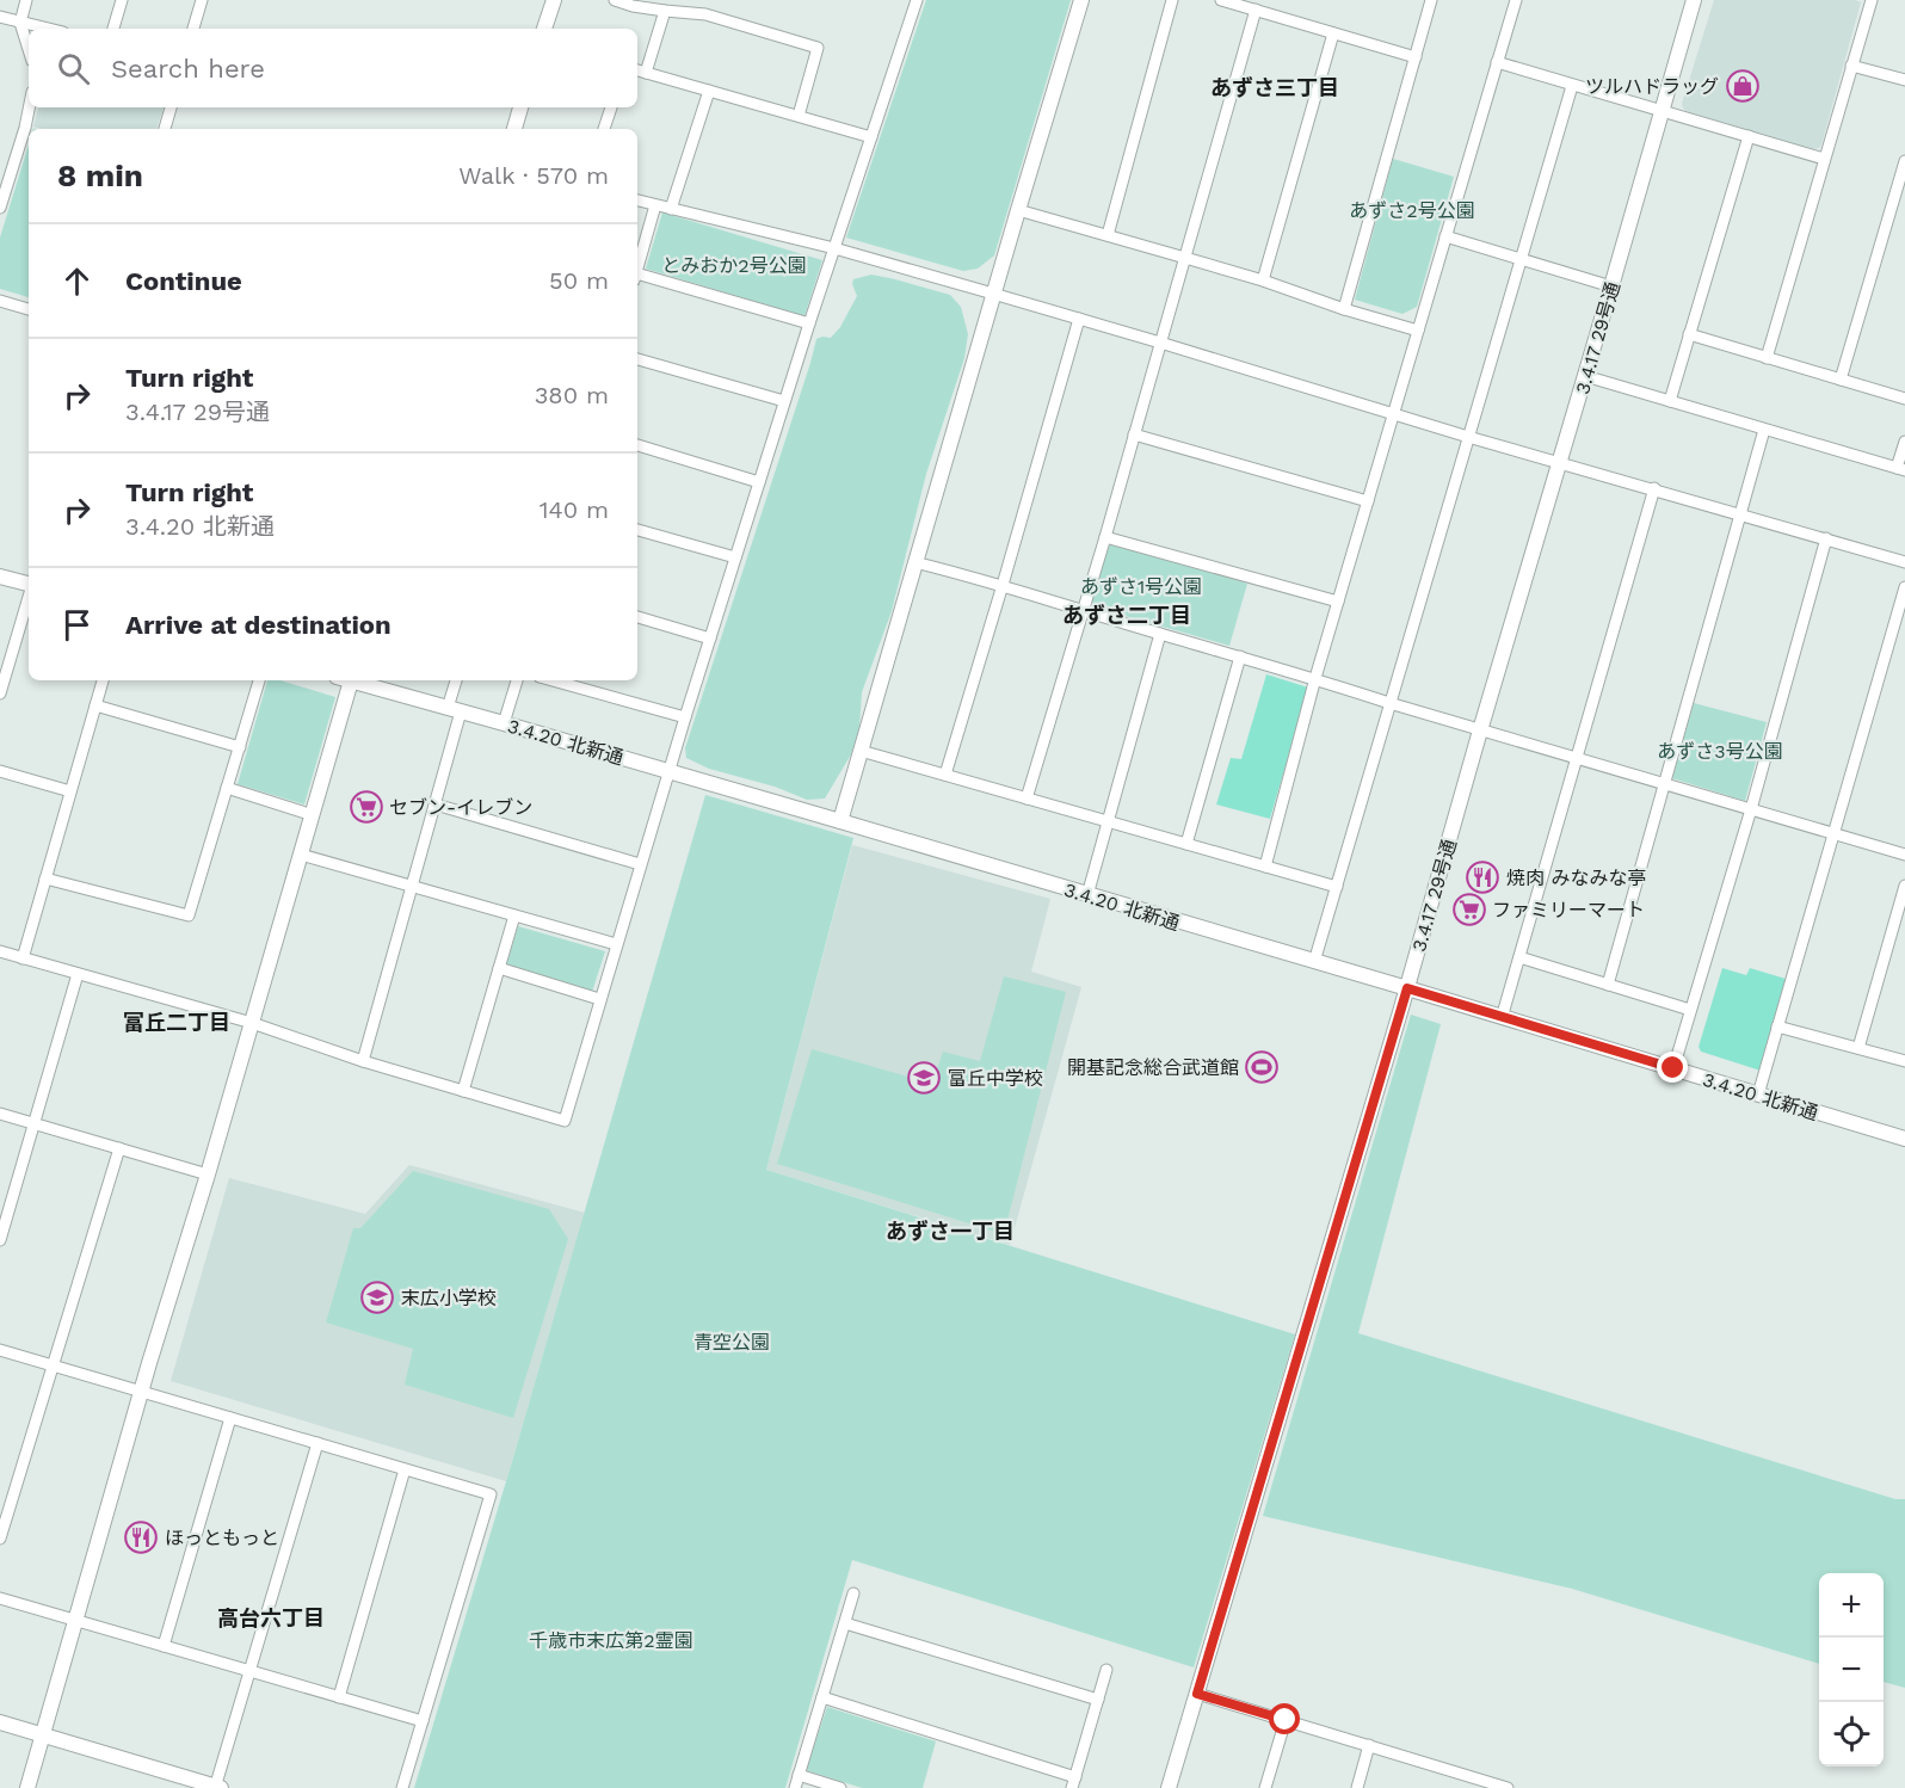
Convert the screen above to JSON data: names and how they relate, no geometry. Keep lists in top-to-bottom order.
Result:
{
  "streets": {
    "street": ["3.4.17 29号通", "3.4.20 北新通"]
  },
  "crossings": [
    ["3.4.17 29号通", "3.4.20 北新通"]
  ],
  "districts": [
    "あずさ三丁目",
    "あずさ二丁目",
    "富丘二丁目",
    "あずさ一丁目",
    "高台六丁目"
  ],
  "parks": [
    "あずさ2号公園",
    "とみおか2号公園",
    "あずさ1号公園",
    "あずさ3号公園",
    "青空公園",
    "千歳市末広第2霊園"
  ],
  "places": {
    "shop": ["ツルハドラッグ"],
    "supermarket": ["セブン-イレブン", "ファミリーマート"],
    "restaurant": ["焼肉 みなみな亭", "ほっともっと"],
    "sports": ["開基記念総合武道館"],
    "school or university": ["富丘中学校", "末広小学校"]
  },
  "page": {
    "search": "Search here",
    "heading": ["8 min", "Walk · 570 m"],
    "list": [
      ["Continue", "50 m"],
      ["Turn right", "3.4.17 29号通", "380 m"],
      ["Turn right", "3.4.20 北新通", "140 m"],
      "Arrive at destination"
    ],
    "map_buttons": ["+", "−"]
  }
}
